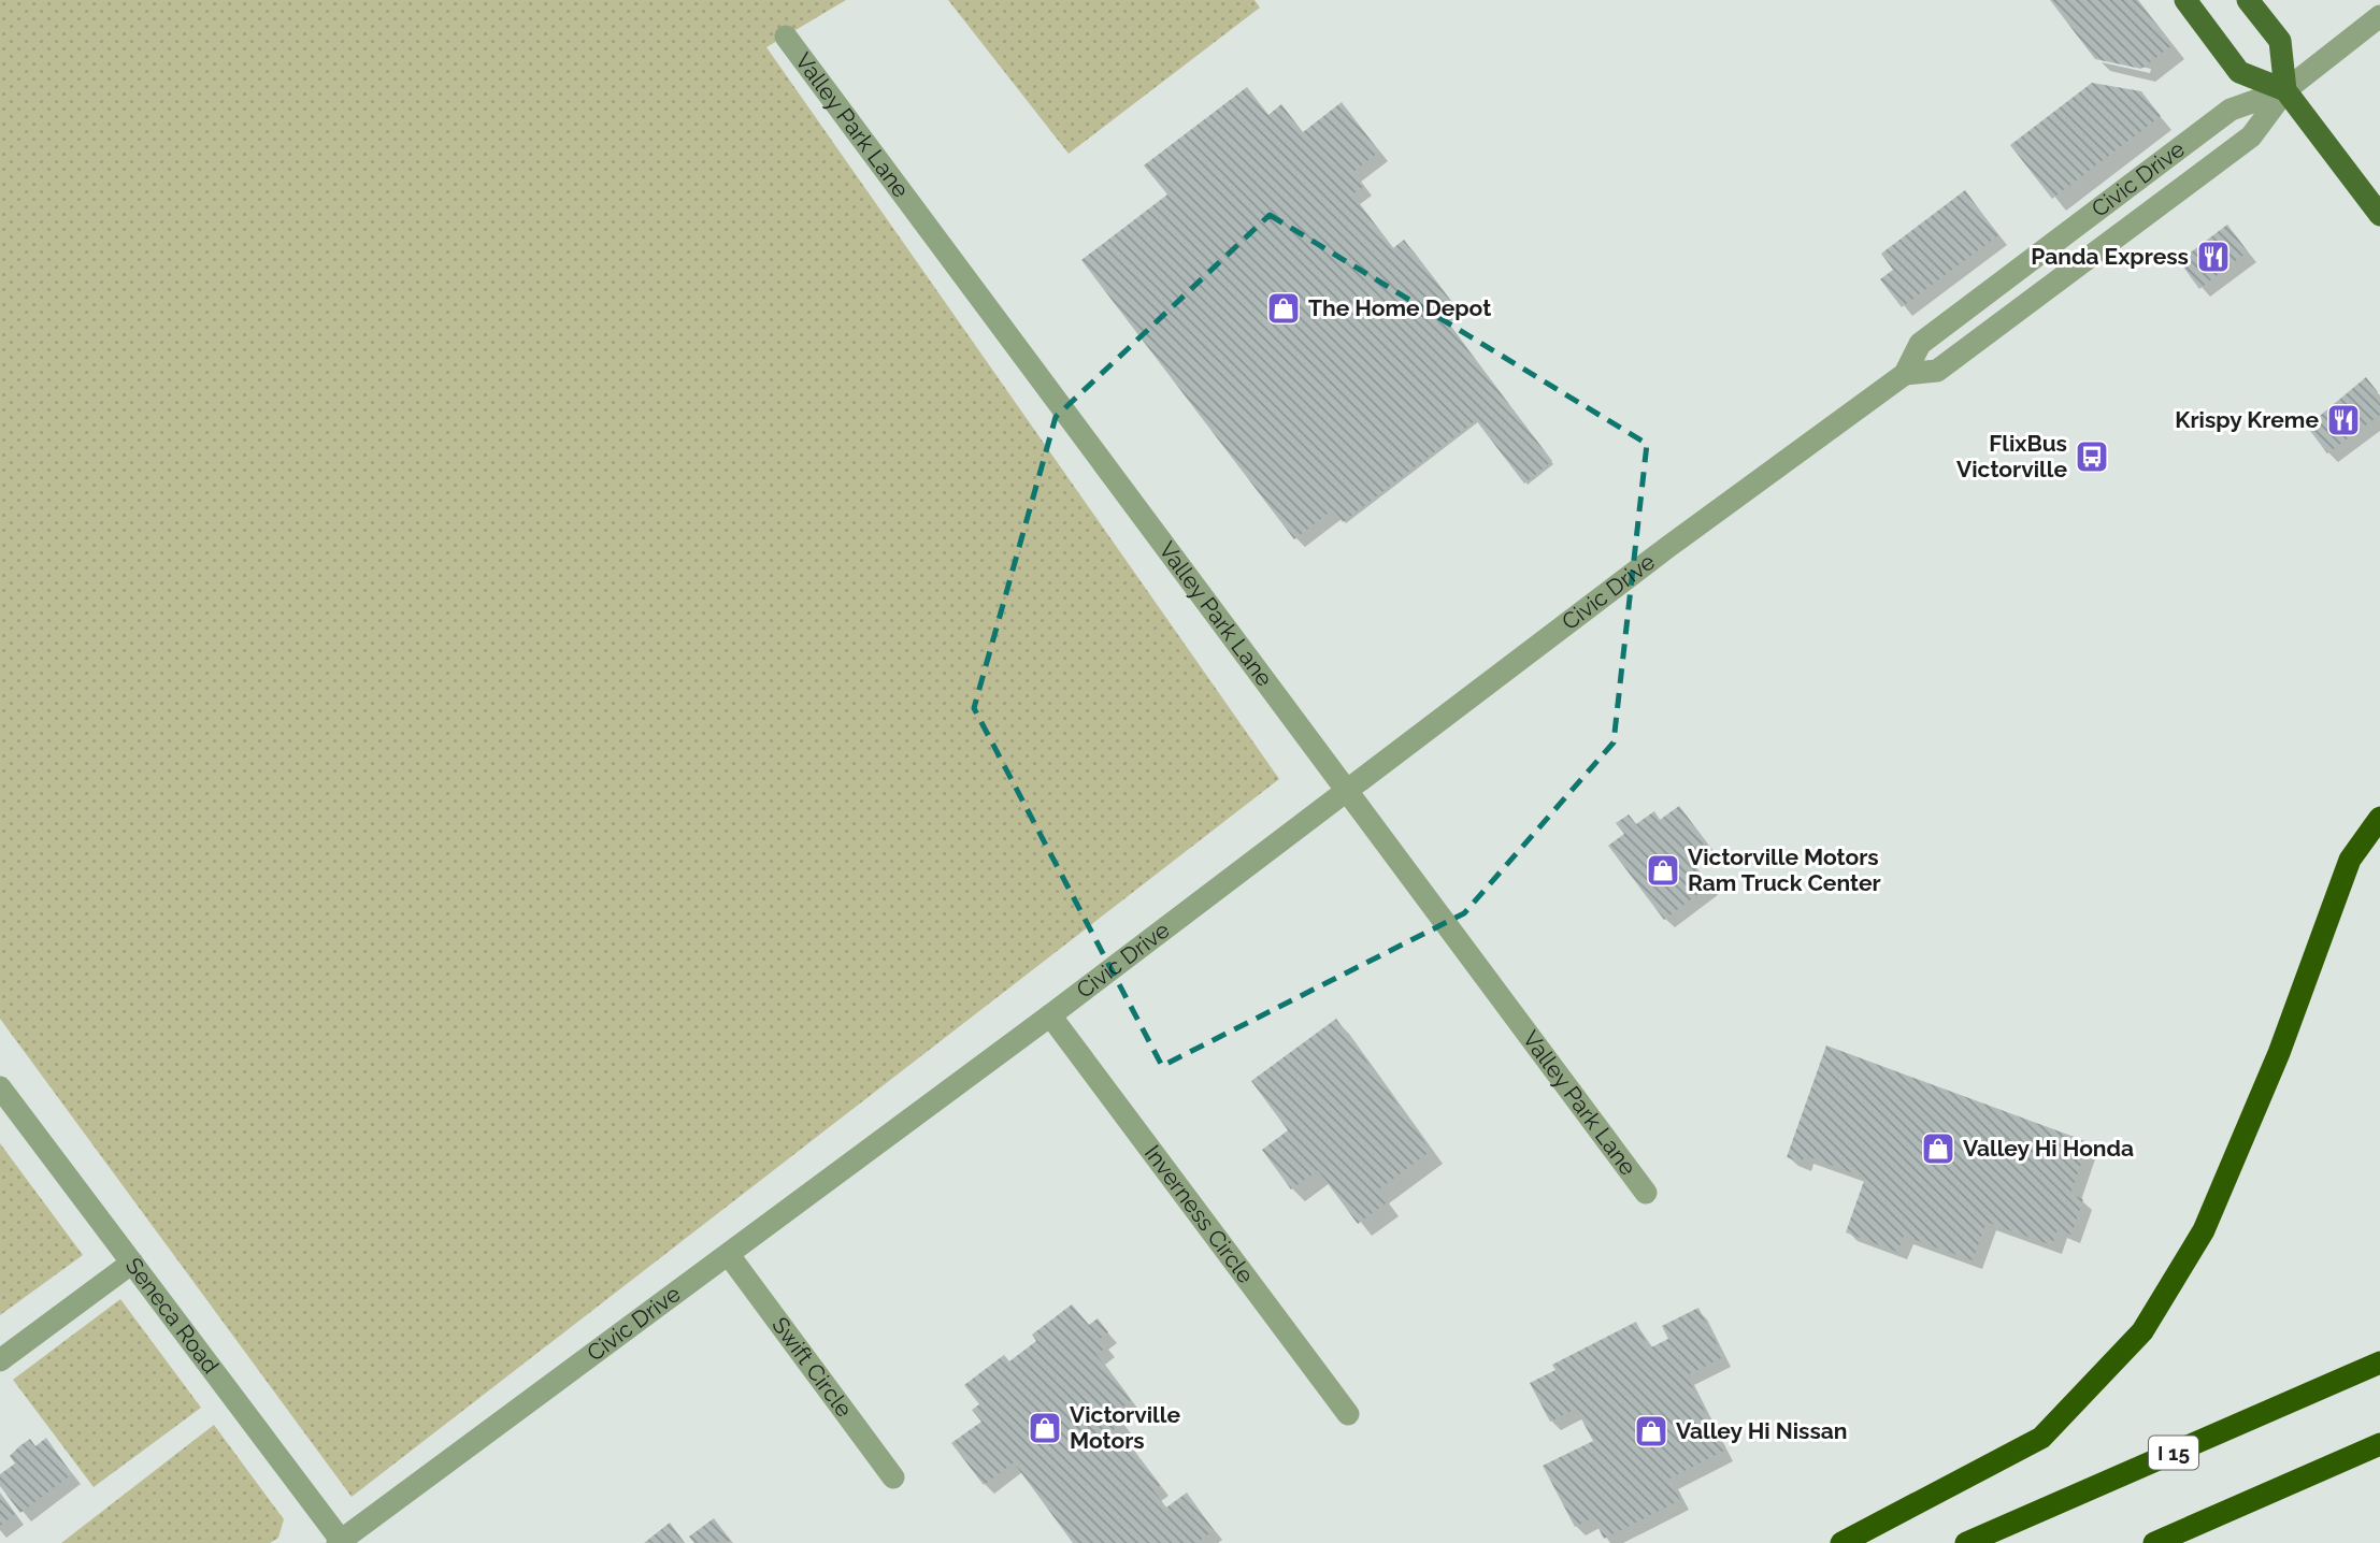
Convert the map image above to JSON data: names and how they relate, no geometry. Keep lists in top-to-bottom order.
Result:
{
  "streets": {
    "highway": ["I 15"],
    "street": [
      "Valley Park Lane",
      "Civic Drive",
      "Inverness Circle",
      "Seneca Road",
      "Swift Circle"
    ]
  },
  "crossings": [
    ["Valley Park Lane", "Civic Drive"],
    ["Civic Drive", "Inverness Circle"],
    ["Civic Drive", "Seneca Road"],
    ["Civic Drive", "Swift Circle"]
  ],
  "places": {
    "restaurant": ["Panda Express", "Krispy Kreme"],
    "shop": [
      "The Home Depot",
      "Victorville Motors Ram Truck Center",
      "Valley Hi Honda",
      "Victorville Motors",
      "Valley Hi Nissan"
    ],
    "bus stop": ["FlixBus Victorville"]
  }
}
